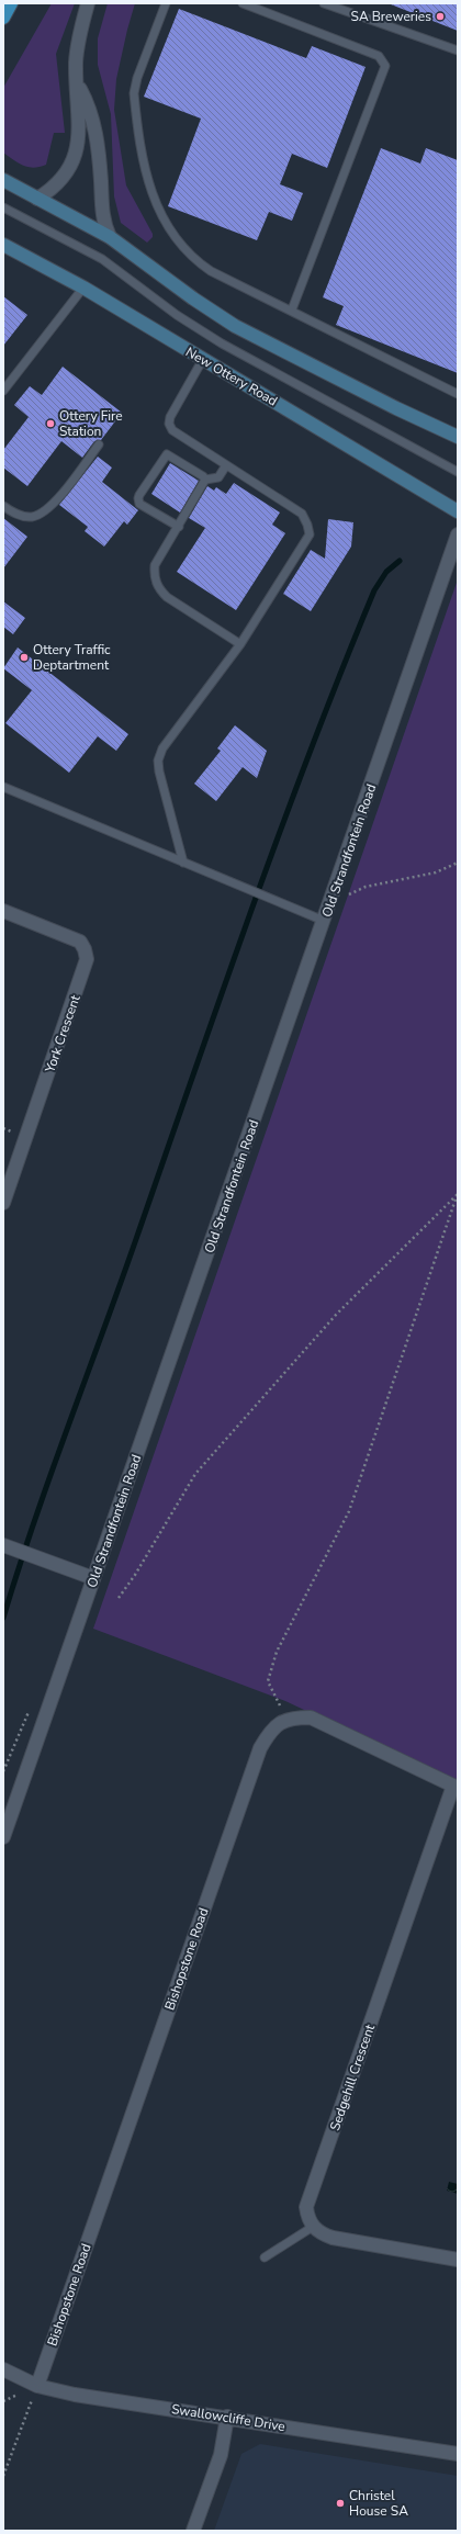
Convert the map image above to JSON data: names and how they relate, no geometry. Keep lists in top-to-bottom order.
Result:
{
  "streets": {
    "main road": ["New Ottery Road"],
    "street": [
      "Old Strandfontein Road",
      "York Crescent",
      "Bishopstone Road",
      "Sedgehill Crescent",
      "Swallowcliffe Drive"
    ]
  },
  "crossings": [
    ["Bishopstone Road", "Swallowcliffe Drive"]
  ],
  "places": [
    "SA Breweries",
    "Ottery Fire Station",
    "Ottery Traffic Deptartment",
    "Christel House SA"
  ]
}
